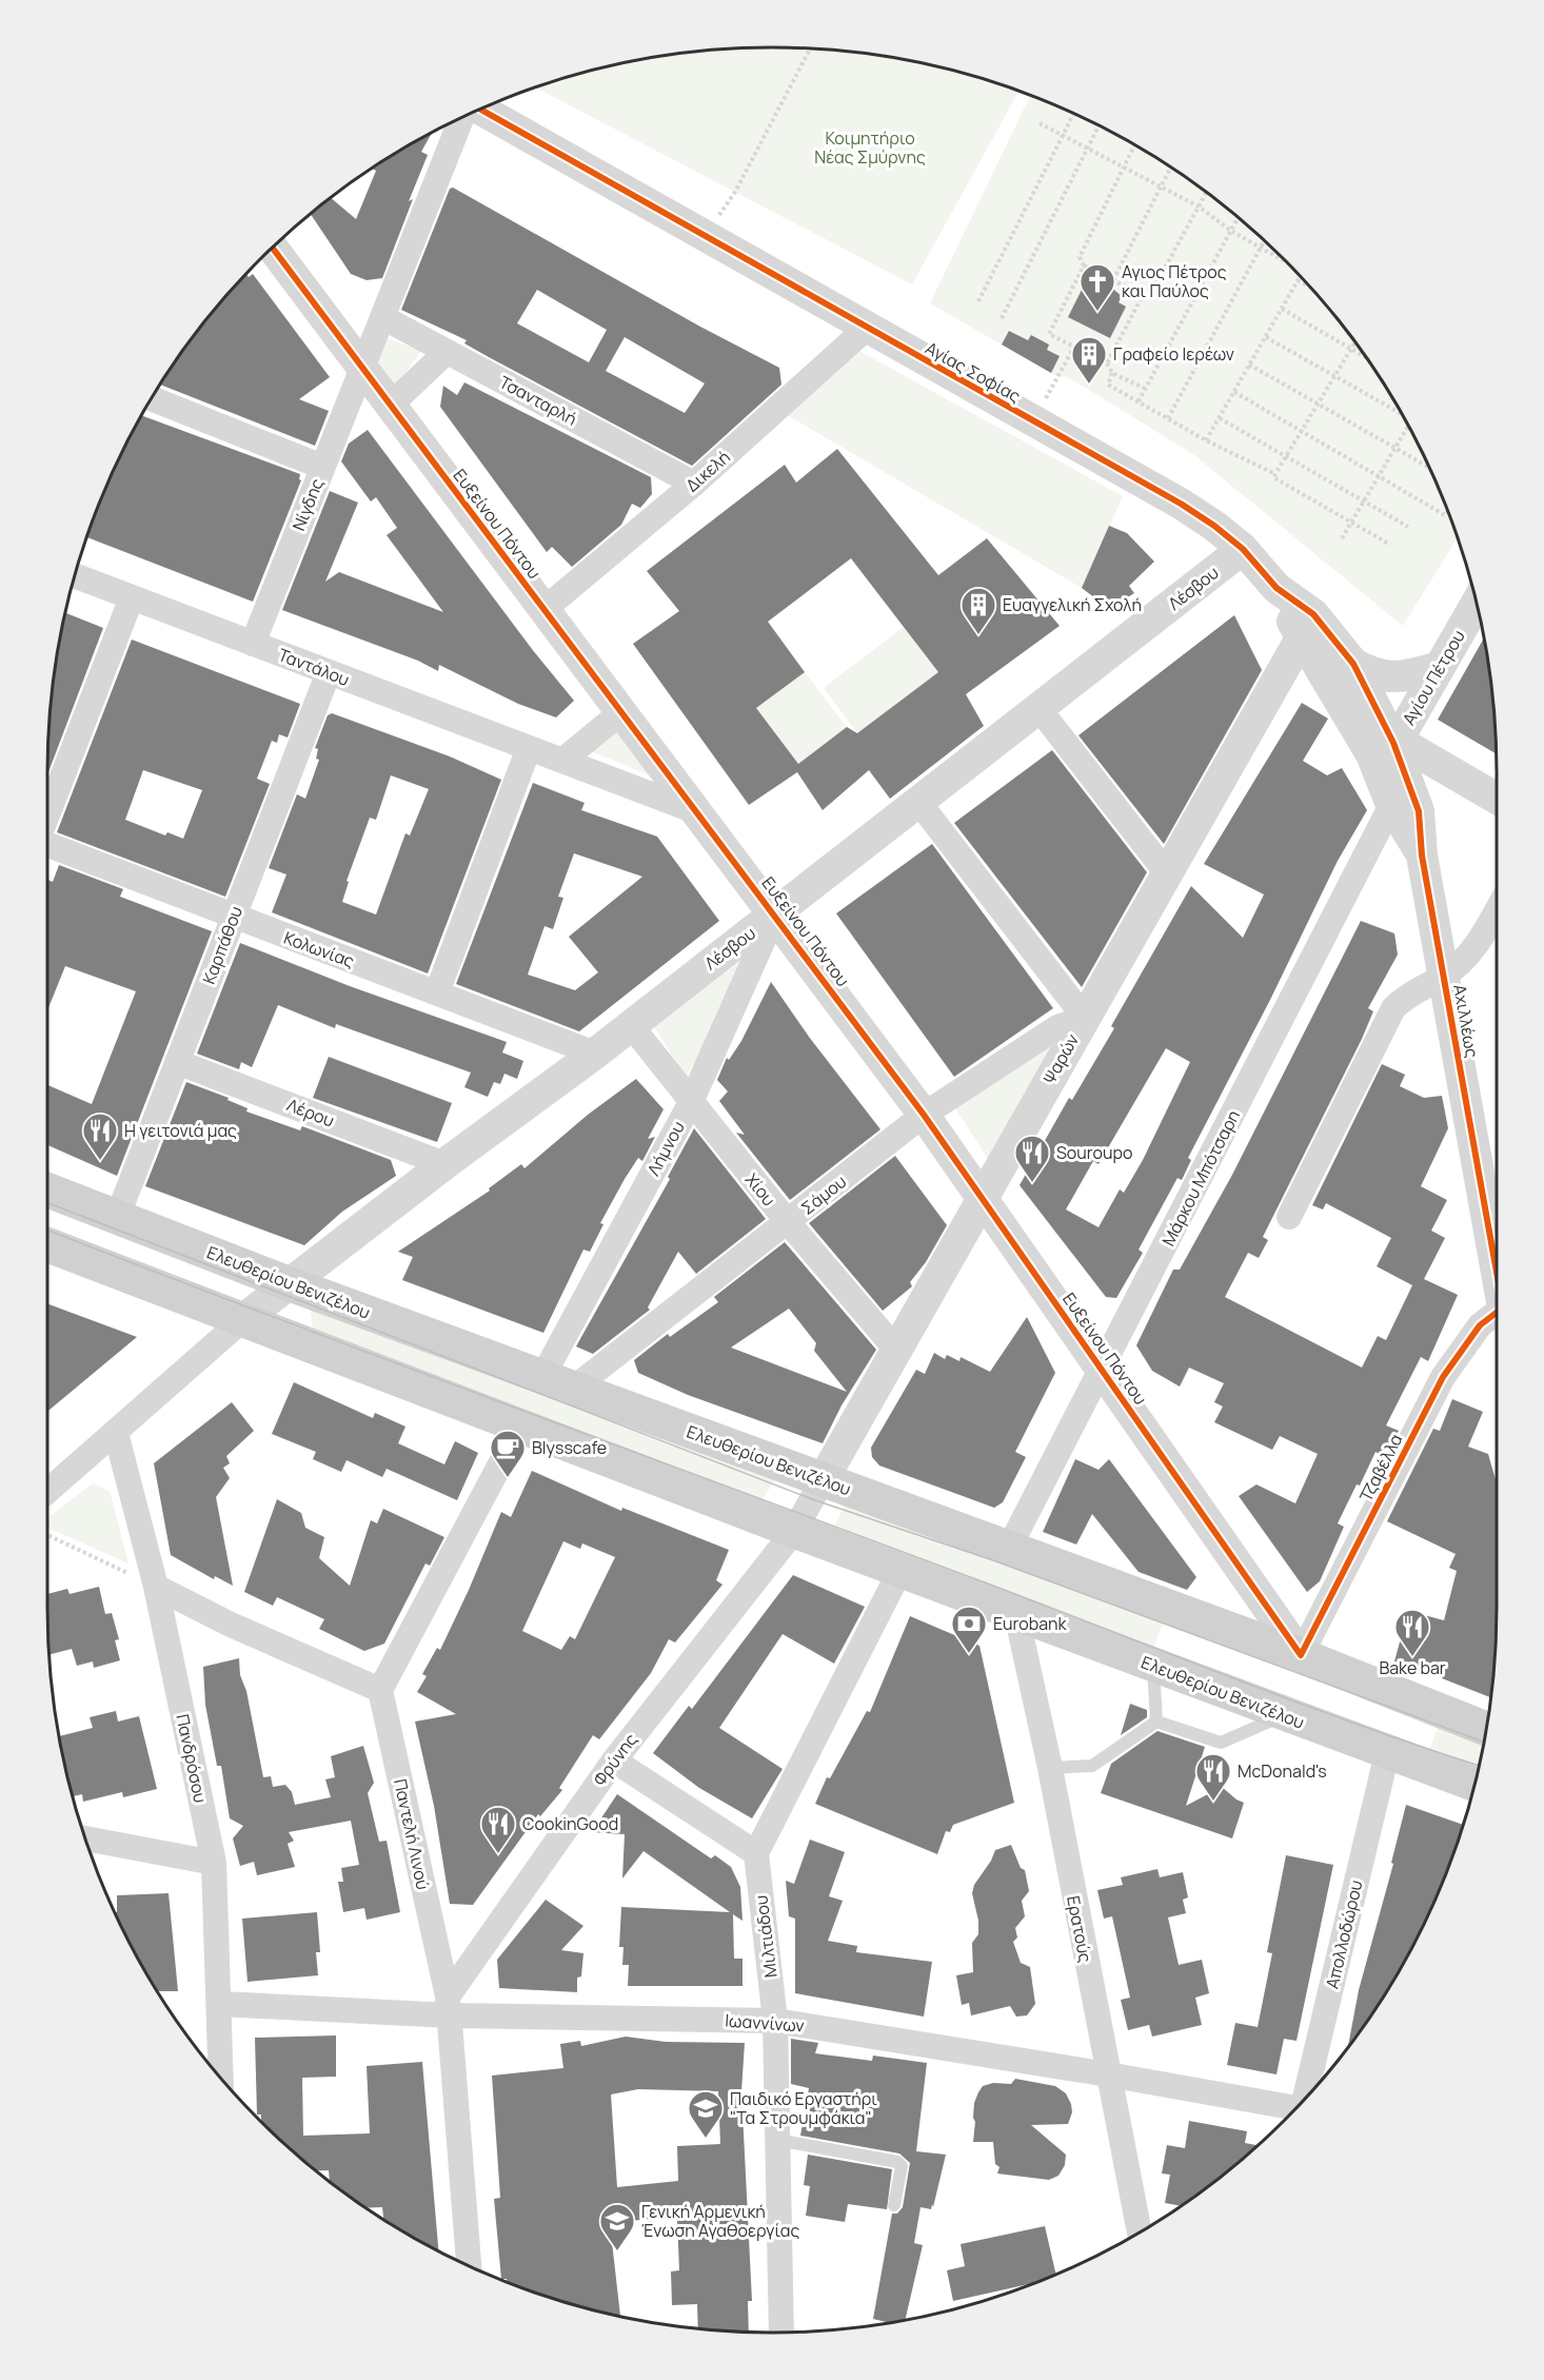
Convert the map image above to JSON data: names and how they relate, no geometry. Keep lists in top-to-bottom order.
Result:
{
  "streets": {
    "main road": ["Ελευθερίου Βενιζέλου"],
    "street": [
      "Αγίας Σοφίας",
      "Τσανταρλή",
      "Δικελή",
      "Νίγδης",
      "Ευξείνου Πόντου",
      "Λέσβου",
      "Ταντάλου",
      "Αγίου Πέτρου",
      "Καρπάθου",
      "Κολωνίας",
      "Αχιλλέως",
      "Ψαρών",
      "Λέρου",
      "Λήμνου",
      "Μάρκου Μπότσαρη",
      "Χίου",
      "Σάμου",
      "Τζαβέλλα",
      "Πανδρόσου",
      "Φρύνης",
      "Παντελή Λινού",
      "Ερατούς",
      "Απολλοδώρου",
      "Μιλτιάδου",
      "Ιωαννίνων"
    ]
  },
  "crossings": [
    ["Αγίας Σοφίας", "Δικελή"],
    ["Αγίας Σοφίας", "Λέσβου"],
    ["Αγίας Σοφίας", "Αγίου Πέτρου"],
    ["Αγίας Σοφίας", "Αχιλλέως"],
    ["Αγίας Σοφίας", "Ψαρών"],
    ["Τσανταρλή", "Δικελή"],
    ["Τσανταρλή", "Νίγδης"],
    ["Δικελή", "Ευξείνου Πόντου"],
    ["Νίγδης", "Ευξείνου Πόντου"],
    ["Νίγδης", "Ταντάλου"],
    ["Ευξείνου Πόντου", "Λέσβου"],
    ["Ευξείνου Πόντου", "Ταντάλου"],
    ["Ευξείνου Πόντου", "Ψαρών"],
    ["Ευξείνου Πόντου", "Λήμνου"],
    ["Ευξείνου Πόντου", "Μάρκου Μπότσαρη"],
    ["Ευξείνου Πόντου", "Σάμου"],
    ["Ευξείνου Πόντου", "Ελευθερίου Βενιζέλου"],
    ["Ευξείνου Πόντου", "Τζαβέλλα"],
    ["Λέσβου", "Κολωνίας"],
    ["Λέσβου", "Λέρου"],
    ["Λέσβου", "Λήμνου"],
    ["Λέσβου", "Χίου"],
    ["Λέσβου", "Ελευθερίου Βενιζέλου"],
    ["Ταντάλου", "Καρπάθου"],
    ["Αγίου Πέτρου", "Αχιλλέως"],
    ["Καρπάθου", "Κολωνίας"],
    ["Καρπάθου", "Λέρου"],
    ["Καρπάθου", "Ελευθερίου Βενιζέλου"],
    ["Αχιλλέως", "Μάρκου Μπότσαρη"],
    ["Ψαρών", "Χίου"],
    ["Ψαρών", "Σάμου"],
    ["Ψαρών", "Ελευθερίου Βενιζέλου"],
    ["Ψαρών", "Φρύνης"],
    ["Λήμνου", "Χίου"],
    ["Λήμνου", "Σάμου"],
    ["Λήμνου", "Ελευθερίου Βενιζέλου"],
    ["Μάρκου Μπότσαρη", "Ελευθερίου Βενιζέλου"],
    ["Χίου", "Σάμου"],
    ["Σάμου", "Ελευθερίου Βενιζέλου"],
    ["Ελευθερίου Βενιζέλου", "Τζαβέλλα"],
    ["Ελευθερίου Βενιζέλου", "Φρύνης"],
    ["Ελευθερίου Βενιζέλου", "Ερατούς"],
    ["Ελευθερίου Βενιζέλου", "Απολλοδώρου"],
    ["Πανδρόσου", "Ιωαννίνων"],
    ["Φρύνης", "Παντελή Λινού"],
    ["Φρύνης", "Ιωαννίνων"],
    ["Παντελή Λινού", "Ιωαννίνων"],
    ["Ερατούς", "Ιωαννίνων"],
    ["Μιλτιάδου", "Ιωαννίνων"]
  ],
  "parks": ["Κοιμητήριο Νέας Σμύρνης"],
  "places": {
    "church": ["Αγιος Πέτρος και Παύλος"],
    "building": ["Γραφείο Ιερέων", "Ευαγγελική Σχολή"],
    "restaurant": [
      "Η γειτονιά μας",
      "Souroupo",
      "Bake bar",
      "McDonald's",
      "CookinGood"
    ],
    "cafe": ["Blysscafe"],
    "bank": ["Eurobank"],
    "school or university": ["Παιδικό Εργαστήρι \"Τα Στρουμφάκια\"", "Γενική Αρμενική Ένωση Αγαθοεργίας"]
  }
}
